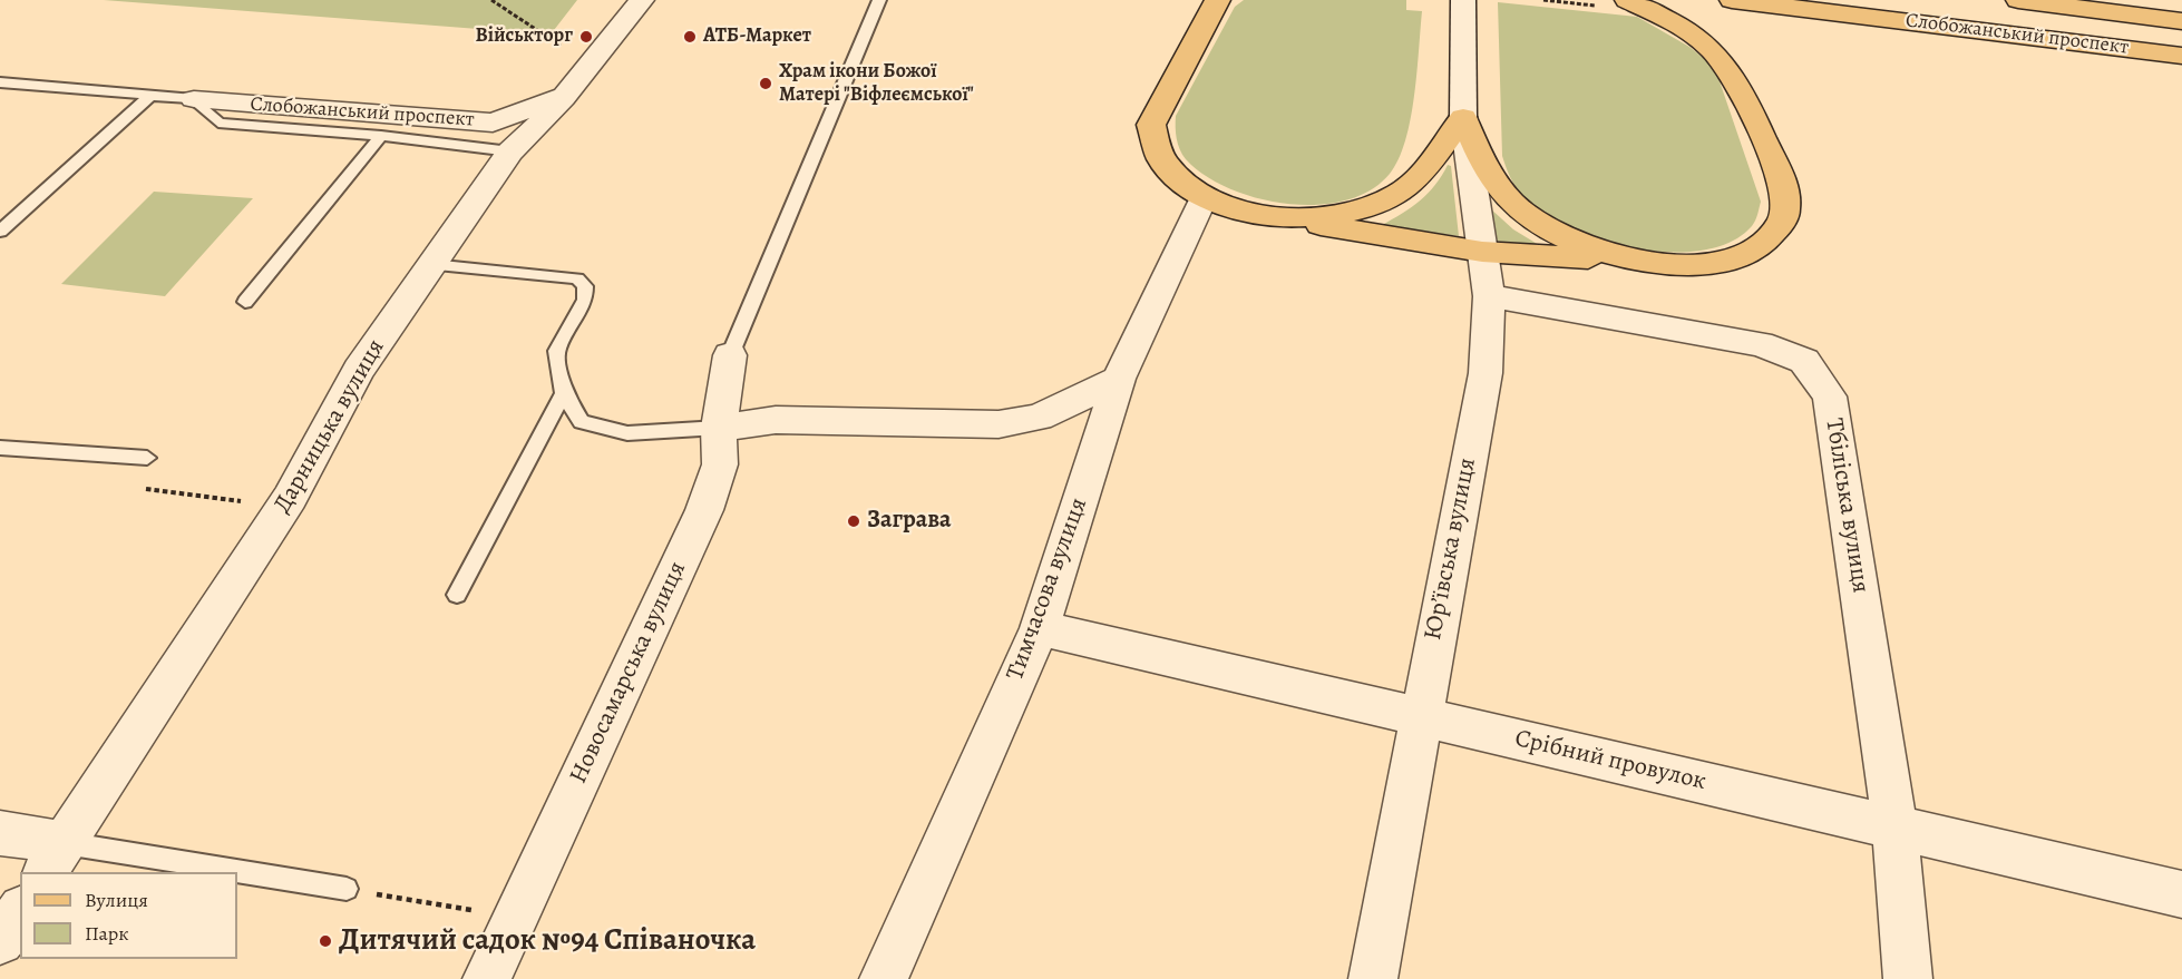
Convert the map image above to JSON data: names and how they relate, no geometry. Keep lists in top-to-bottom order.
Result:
{
  "streets": {
    "main road": ["Слобожанський проспект"],
    "street": [
      "Дарницька вулиця",
      "Тбіліська вулиця",
      "Юрʼївська вулиця",
      "Тимчасова вулиця",
      "Новосамарська вулиця",
      "Срібний провулок"
    ]
  },
  "crossings": [
    ["Слобожанський проспект", "Дарницька вулиця"],
    ["Тбіліська вулиця", "Юрʼївська вулиця"],
    ["Тбіліська вулиця", "Срібний провулок"],
    ["Юрʼївська вулиця", "Срібний провулок"],
    ["Тимчасова вулиця", "Срібний провулок"]
  ],
  "places": [
    "Військторг",
    "АТБ-Маркет",
    "Храм ікони Божої Матері \"Віфлеємської\"",
    "Заграва",
    "Дитячий садок №94 Співаночка"
  ],
  "legend": ["Вулиця", "Парк"]
}
